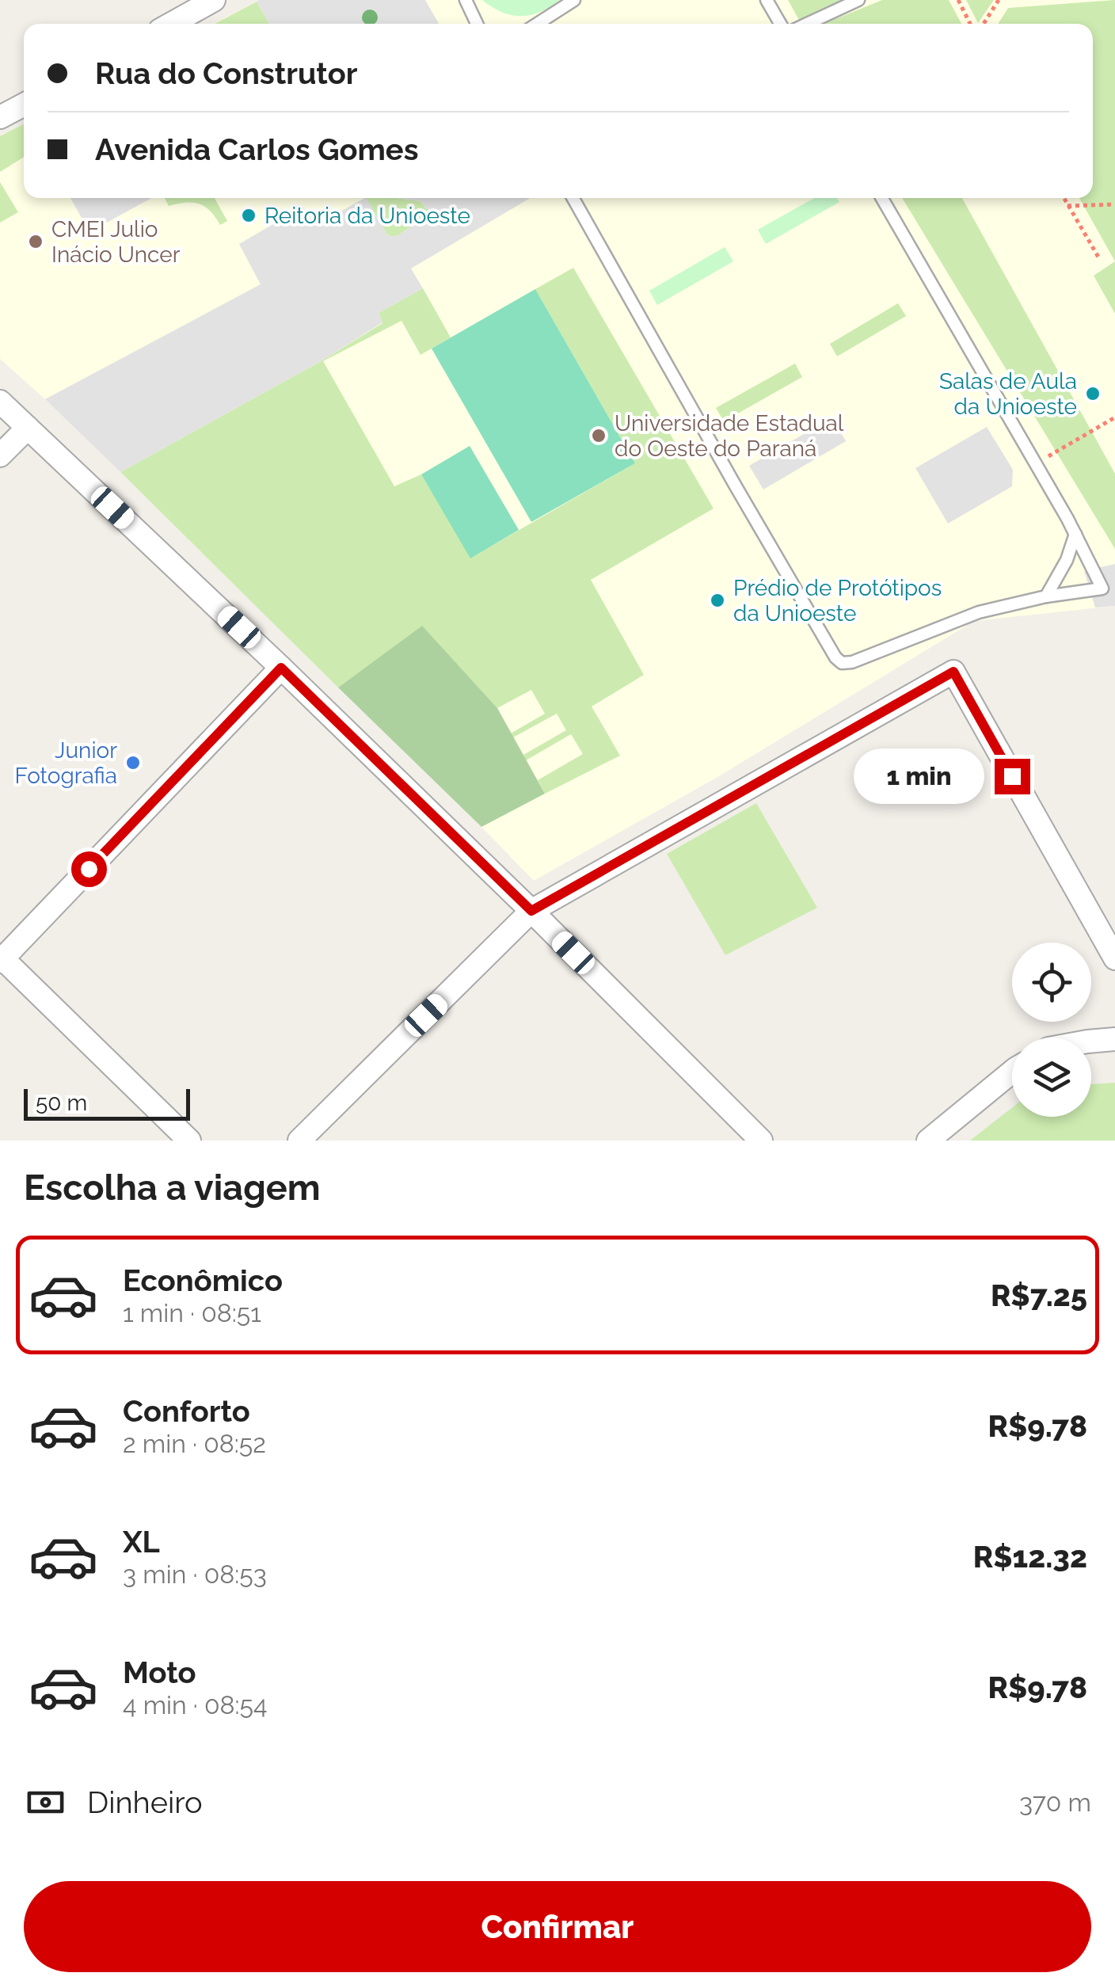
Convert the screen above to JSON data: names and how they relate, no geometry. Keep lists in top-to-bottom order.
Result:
{
  "places": [
    "Reitoria da Unioeste",
    "CMEI Julio Inácio Uncer",
    "Salas de Aula da Unioeste",
    "Universidade Estadual do Oeste do Paraná",
    "Prédio de Protótipos da Unioeste",
    "Junior Fotografia"
  ],
  "scale_bar": "50 m",
  "page": {
    "banner": ["Rua do Construtor", "Avenida Carlos Gomes"],
    "bubble": "1 min",
    "scale": "50 m",
    "heading": "Escolha a viagem",
    "list": [
      {
        "name": "Econômico",
        "note": "1 min · 08:51",
        "value": "R$7.25"
      },
      {
        "name": "Conforto",
        "note": "2 min · 08:52",
        "value": "R$9.78"
      },
      {
        "name": "XL",
        "note": "3 min · 08:53",
        "value": "R$12.32"
      },
      {
        "name": "Moto",
        "note": "4 min · 08:54",
        "value": "R$9.78"
      }
    ],
    "pay": ["Dinheiro", "370 m"],
    "buttons": "Confirmar"
  }
}
